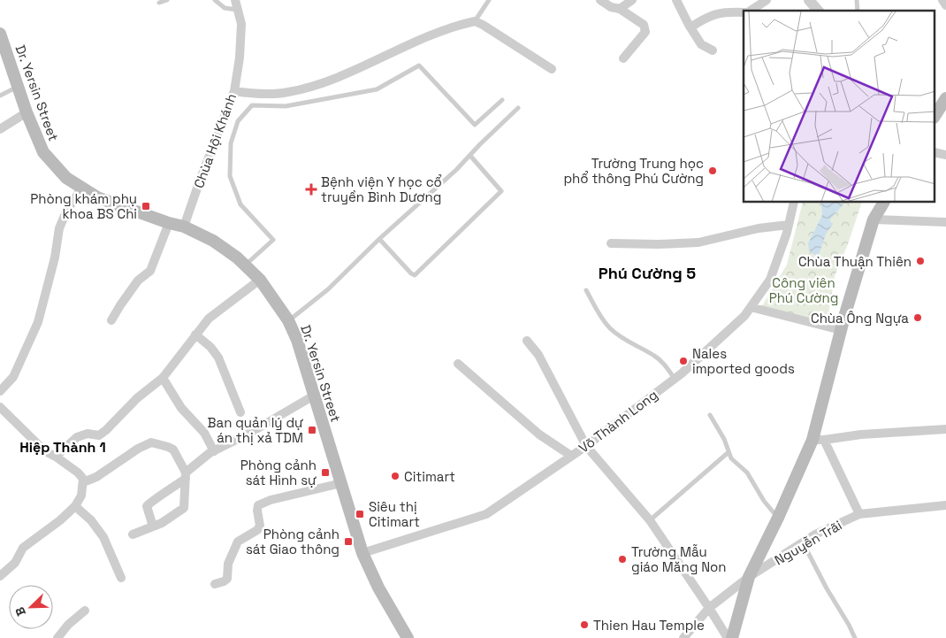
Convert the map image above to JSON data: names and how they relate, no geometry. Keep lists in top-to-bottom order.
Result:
{
  "streets": {
    "main road": ["Dr. Yersin Street"],
    "street": ["Chùa Hội Khánh", "Võ Thành Long", "Nguyễn Trãi"]
  },
  "crossings": [
    ["Dr. Yersin Street", "Chùa Hội Khánh"],
    ["Dr. Yersin Street", "Võ Thành Long"]
  ],
  "districts": ["Phú Cường 5", "Hiệp Thành 1"],
  "parks": ["Công viên Phú Cường"],
  "places": {
    "other": [
      "Trường Trung học phổ thông Phú Cường",
      "Chùa Thuận Thiên",
      "Chùa Ông Ngựa",
      "Nales imported goods",
      "Citimart",
      "Trường Mẫu giáo Măng Non",
      "Thien Hau Temple"
    ],
    "health": ["Bệnh viện Y học cổ truyền Bình Dương"],
    "transit": [
      "Phòng khám phụ khoa BS Chi",
      "Ban quản lý dự án thị xả TDM",
      "Phòng cảnh sát Hình sự",
      "Siêu thị Citimart",
      "Phòng cảnh sát Giao thông"
    ]
  },
  "north": "bottom left"
}
